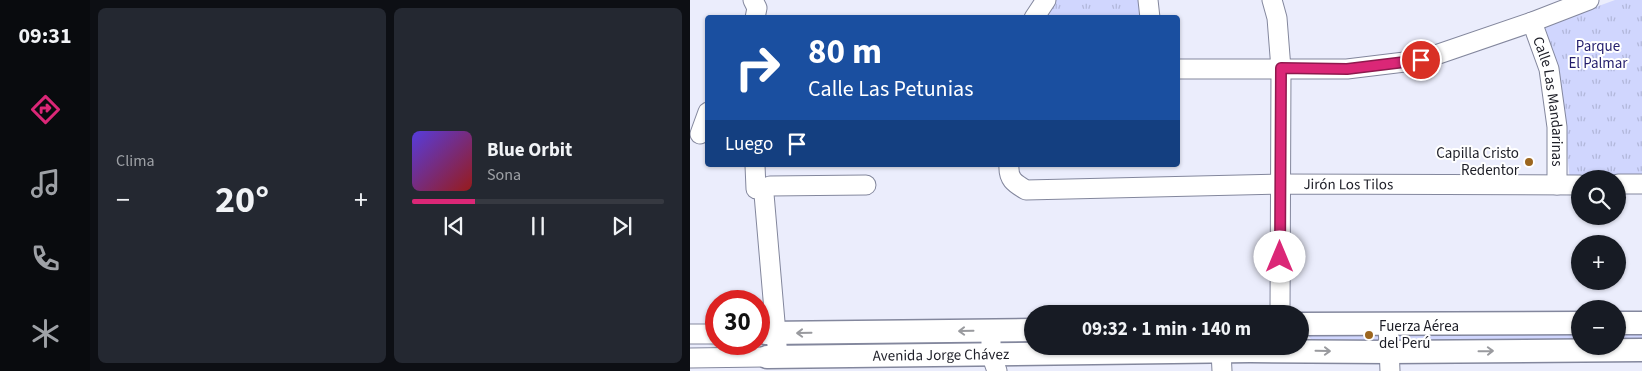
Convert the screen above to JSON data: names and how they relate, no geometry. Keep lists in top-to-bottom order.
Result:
{
  "streets": {
    "main road": ["Avenida Jorge Chávez"],
    "street": ["Calle Las Mandarinas", "Jirón Los Tilos"]
  },
  "crossings": [
    ["Calle Las Mandarinas", "Jirón Los Tilos"]
  ],
  "parks": ["Parque El Palmar"],
  "places": ["Capilla Cristo Redentor", "Fuerza Aérea del Perú"],
  "page": {
    "tabs": "09:31",
    "tile": "Clima",
    "turn": ["80 m", "Calle Las Petunias"],
    "then": "Luego",
    "song": ["Blue Orbit", "Sona"],
    "map_buttons": ["+", "−"],
    "heat": ["−", "20°", "+"],
    "limit": "30",
    "trip": "09:32 · 1 min · 140 m"
  }
}
